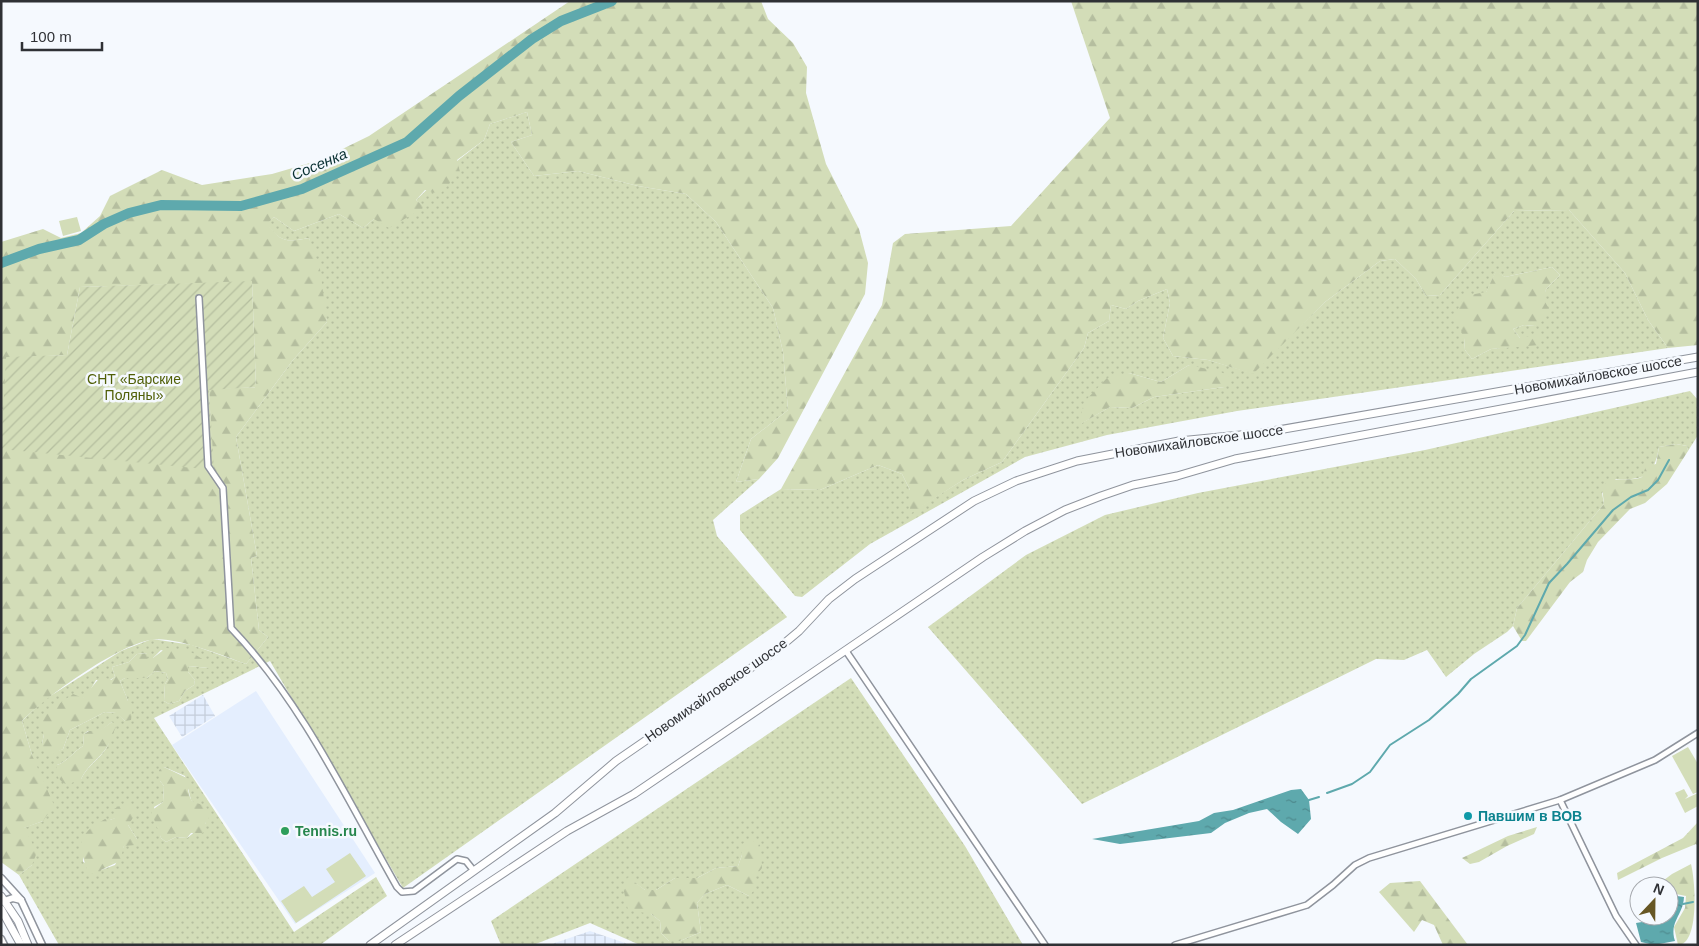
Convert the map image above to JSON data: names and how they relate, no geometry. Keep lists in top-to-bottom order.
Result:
{
  "streets": {
    "main road": ["Новомихайловское шоссе"]
  },
  "water": ["Сосенка"],
  "parks": ["СНТ «Барские Поляны»"],
  "places": ["Павшим в ВОВ", "Tennis.ru"],
  "scale_bar": "100 m",
  "north": "top"
}
